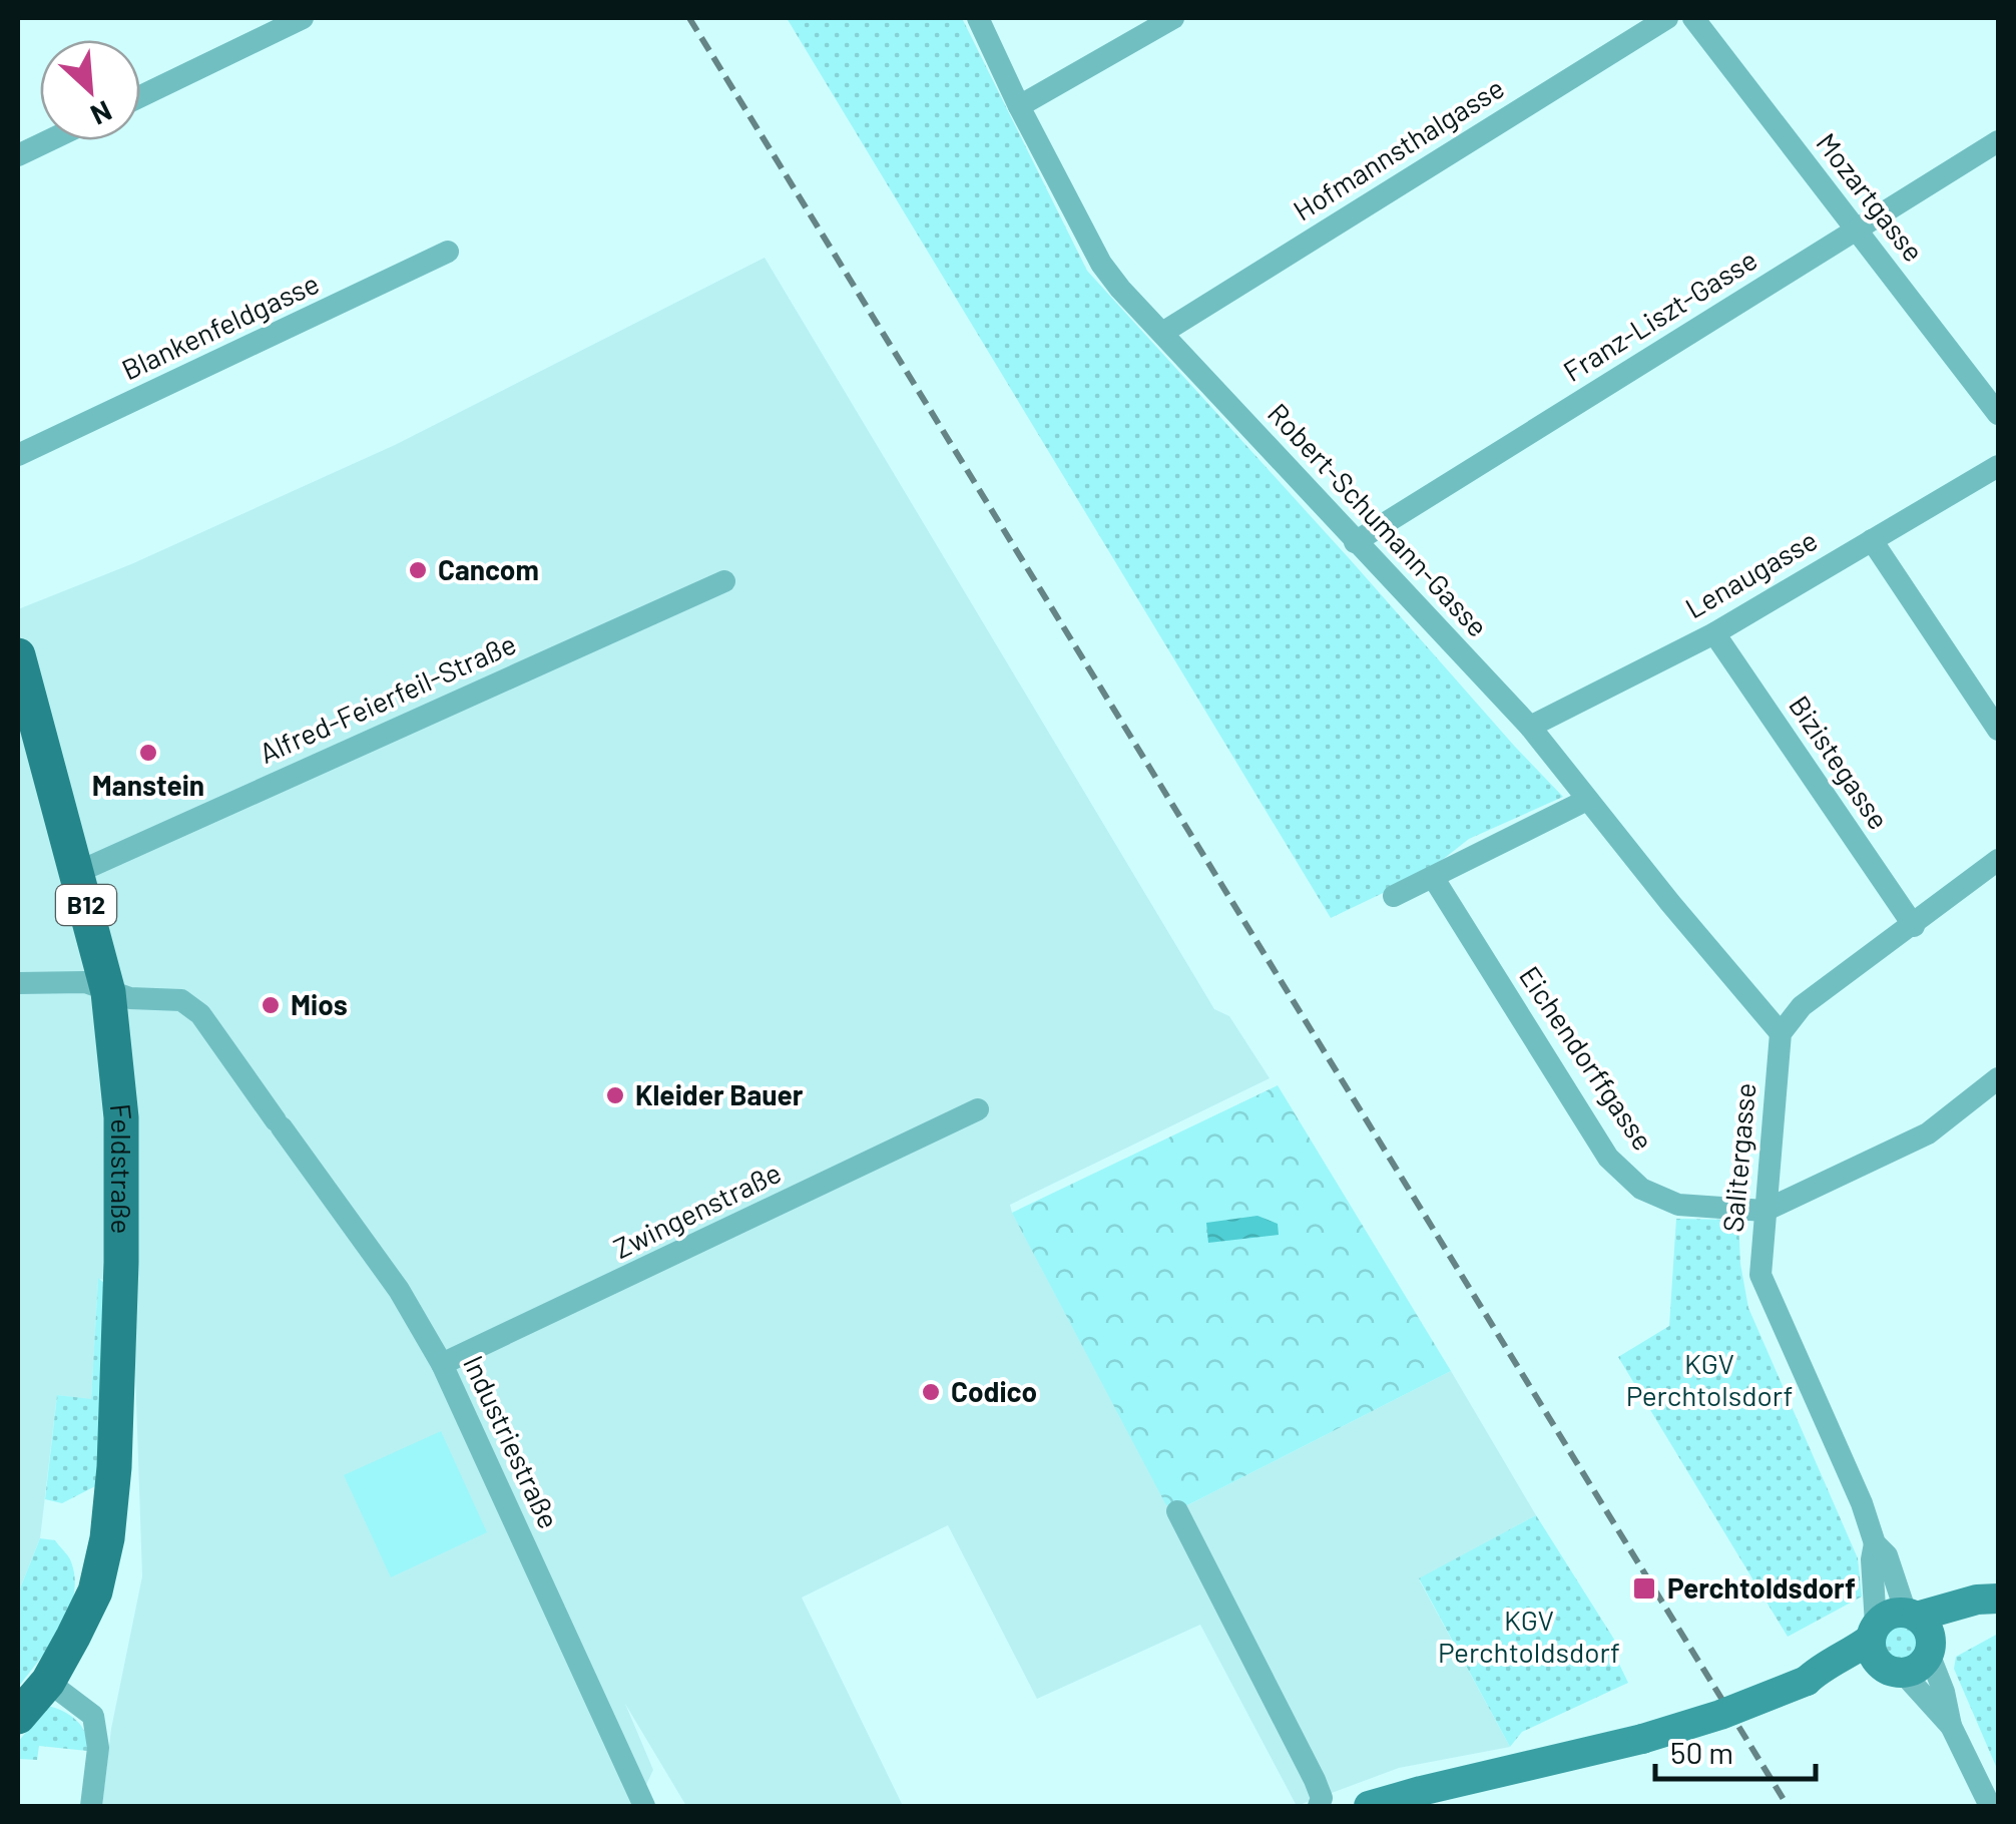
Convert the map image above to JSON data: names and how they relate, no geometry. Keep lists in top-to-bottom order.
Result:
{
  "streets": {
    "main road": ["B12", "Feldstraße"],
    "street": [
      "Hofmannsthalgasse",
      "Mozartgasse",
      "Franz-Liszt-Gasse",
      "Blankenfeldgasse",
      "Robert-Schumann-Gasse",
      "Lenaugasse",
      "Alfred-Feierfeil-Straße",
      "Bizistegasse",
      "Eichendorffgasse",
      "Salitergasse",
      "Zwingenstraße",
      "Industriestraße"
    ]
  },
  "crossings": [
    ["Hofmannsthalgasse", "Robert-Schumann-Gasse"],
    ["Mozartgasse", "Franz-Liszt-Gasse"],
    ["Franz-Liszt-Gasse", "Robert-Schumann-Gasse"],
    ["Robert-Schumann-Gasse", "Lenaugasse"],
    ["Robert-Schumann-Gasse", "Salitergasse"],
    ["Lenaugasse", "Bizistegasse"],
    ["Alfred-Feierfeil-Straße", "Feldstraße"],
    ["B12", "Feldstraße"],
    ["Eichendorffgasse", "Salitergasse"],
    ["Feldstraße", "Industriestraße"],
    ["Zwingenstraße", "Industriestraße"]
  ],
  "parks": ["KGV Perchtolsdorf", "KGV Perchtoldsdorf"],
  "places": {
    "other": [
      "Cancom",
      "Manstein",
      "Mios",
      "Kleider Bauer",
      "Codico"
    ],
    "transit": ["Perchtoldsdorf"]
  },
  "scale_bar": "50 m",
  "north": "bottom right"
}
